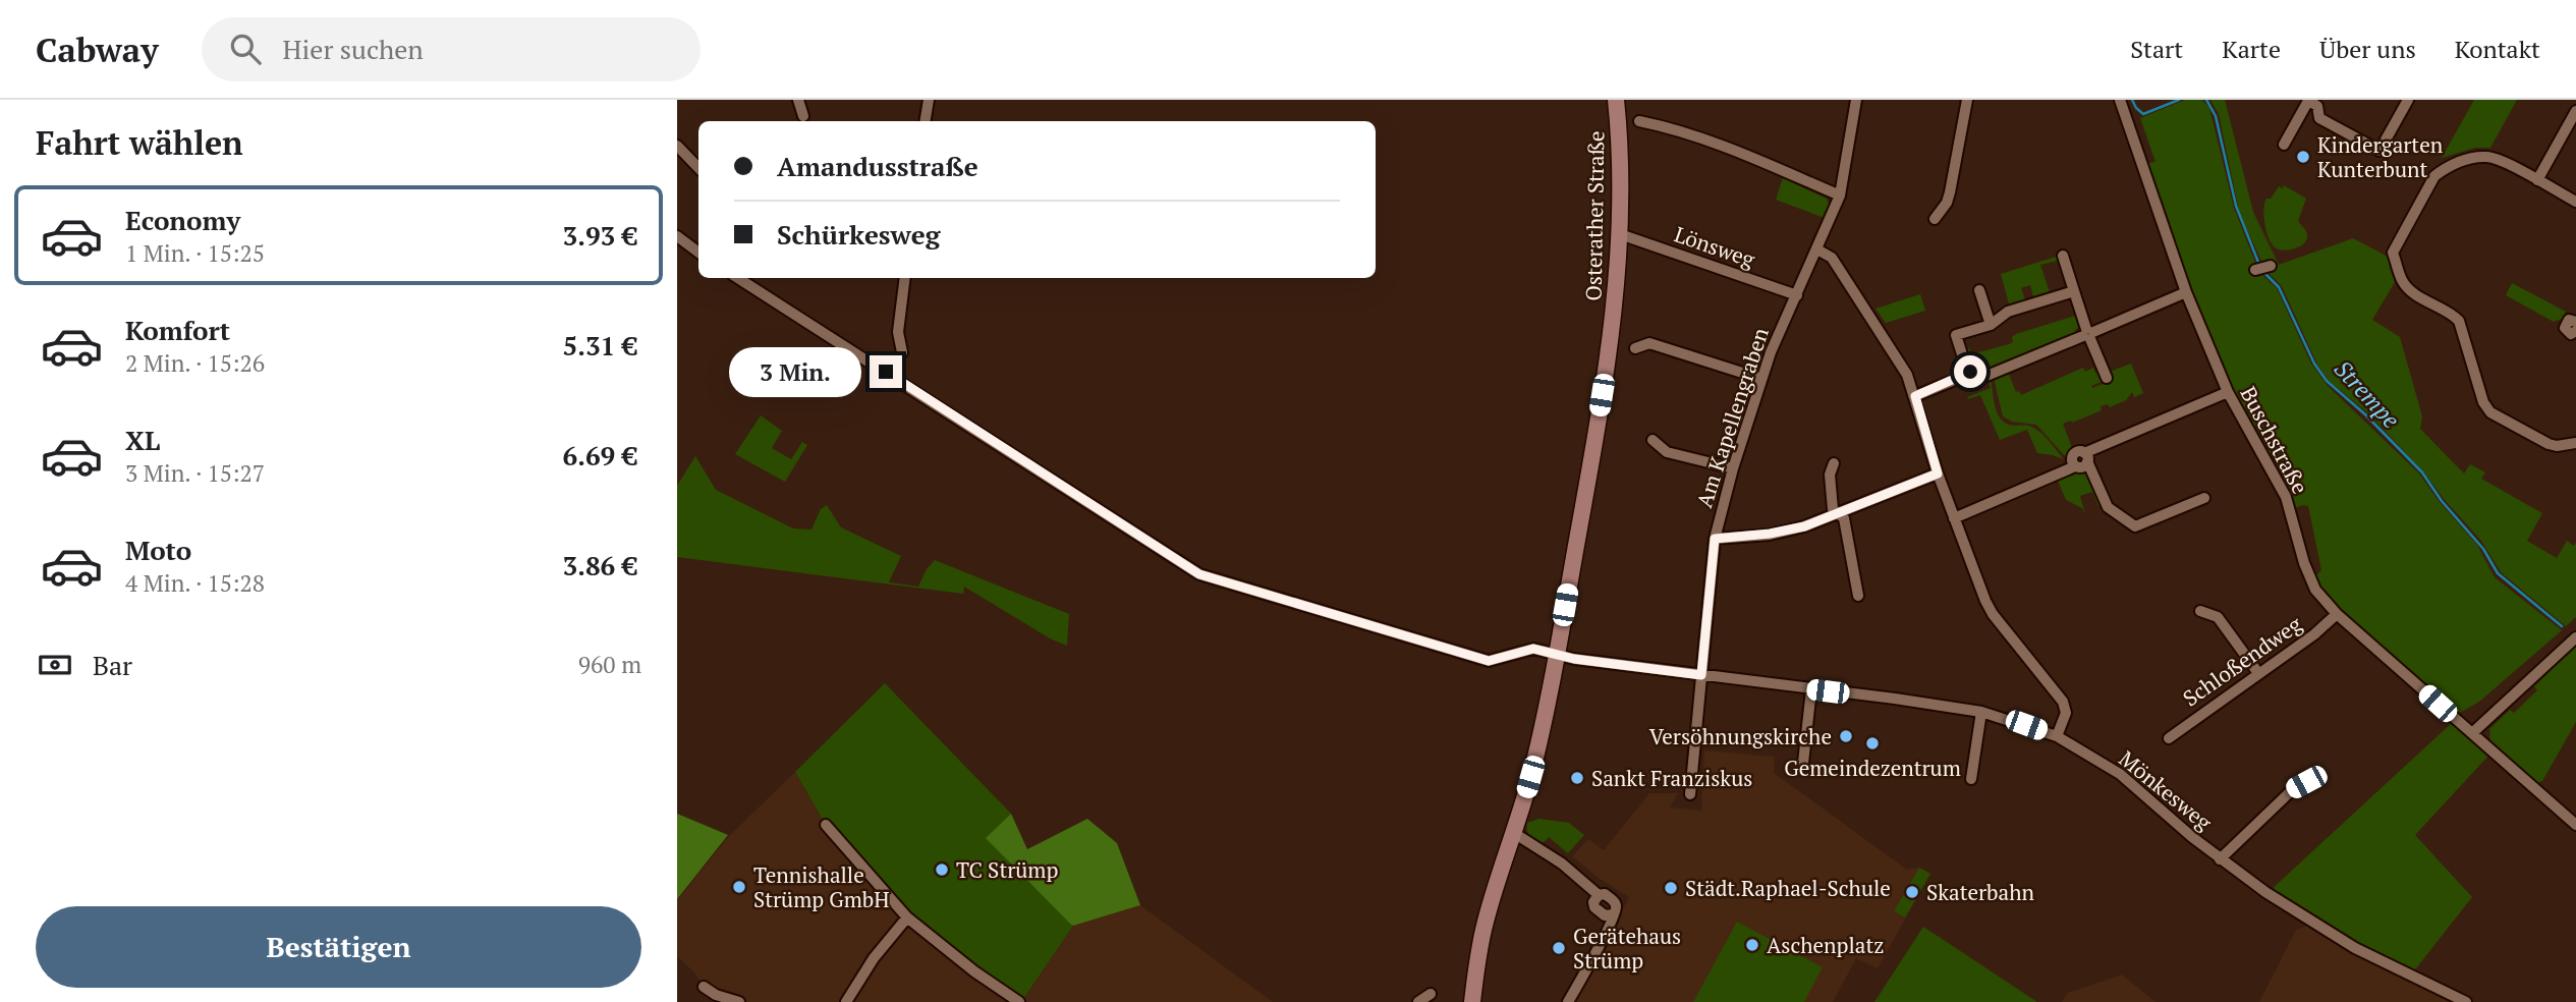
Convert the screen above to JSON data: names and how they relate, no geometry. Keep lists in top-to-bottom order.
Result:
{
  "streets": {
    "main road": ["Osterather Straße"],
    "street": [
      "Lönsweg",
      "Am Kapellengraben",
      "Buschstraße",
      "Schloßendweg",
      "Mönkesweg"
    ]
  },
  "crossings": [
    ["Osterather Straße", "Lönsweg"],
    ["Osterather Straße", "Mönkesweg"],
    ["Lönsweg", "Am Kapellengraben"],
    ["Am Kapellengraben", "Mönkesweg"],
    ["Buschstraße", "Schloßendweg"]
  ],
  "water": ["Strempe"],
  "places": [
    "Kindergarten Kunterbunt",
    "Versöhnungskirche",
    "Gemeindezentrum",
    "Sankt Franziskus",
    "TC Strümp",
    "Tennishalle Strümp GmbH",
    "Städt.Raphael-Schule",
    "Skaterbahn",
    "Aschenplatz",
    "Gerätehaus Strümp"
  ],
  "page": {
    "header": "Cabway",
    "search": "Hier suchen",
    "nav": [
      "Start",
      "Karte",
      "Über uns",
      "Kontakt"
    ],
    "heading": "Fahrt wählen",
    "banner": ["Amandusstraße", "Schürkesweg"],
    "list": [
      {
        "name": "Economy",
        "note": "1 Min. · 15:25",
        "value": "3.93 €"
      },
      {
        "name": "Komfort",
        "note": "2 Min. · 15:26",
        "value": "5.31 €"
      },
      {
        "name": "XL",
        "note": "3 Min. · 15:27",
        "value": "6.69 €"
      },
      {
        "name": "Moto",
        "note": "4 Min. · 15:28",
        "value": "3.86 €"
      }
    ],
    "bubble": "3 Min.",
    "pay": ["Bar", "960 m"],
    "buttons": "Bestätigen"
  }
}
